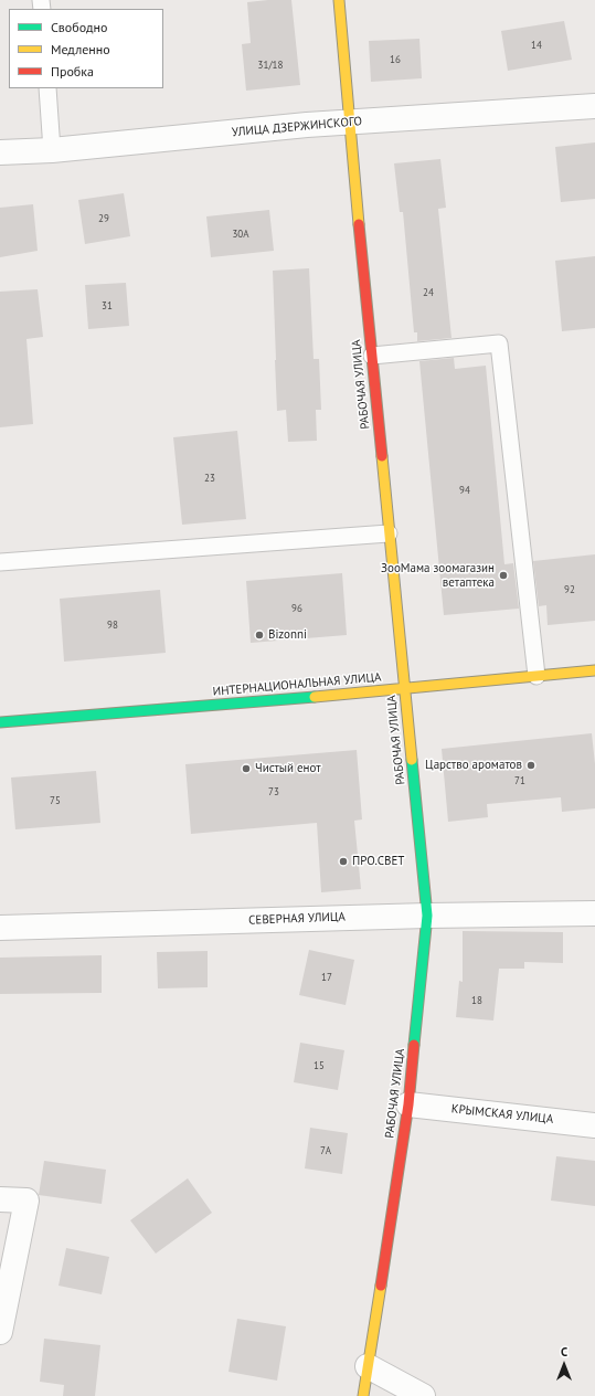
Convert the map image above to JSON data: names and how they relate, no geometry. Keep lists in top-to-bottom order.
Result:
{
  "streets": {
    "street": [
      "УЛИЦА ДЗЕРЖИНСКОГО",
      "РАБОЧАЯ УЛИЦА",
      "ИНТЕРНАЦИОНАЛЬНАЯ УЛИЦА",
      "СЕВЕРНАЯ УЛИЦА",
      "КРЫМСКАЯ УЛИЦА"
    ]
  },
  "crossings": [
    ["УЛИЦА ДЗЕРЖИНСКОГО", "РАБОЧАЯ УЛИЦА"],
    ["РАБОЧАЯ УЛИЦА", "ИНТЕРНАЦИОНАЛЬНАЯ УЛИЦА"],
    ["РАБОЧАЯ УЛИЦА", "СЕВЕРНАЯ УЛИЦА"],
    ["РАБОЧАЯ УЛИЦА", "КРЫМСКАЯ УЛИЦА"]
  ],
  "places": [
    "ЗооМама зоомагазин ветаптека",
    "Bizonni",
    "Царство ароматов",
    "Чистый енот",
    "ПРО.СВЕТ"
  ],
  "house_numbers": [
    "14",
    "16",
    "31/18",
    "29",
    "30А",
    "24",
    "31",
    "23",
    "94",
    "92",
    "96",
    "98",
    "71",
    "73",
    "75",
    "17",
    "18",
    "15",
    "7А"
  ],
  "legend": ["Свободно", "Медленно", "Пробка"],
  "north": "top"
}
